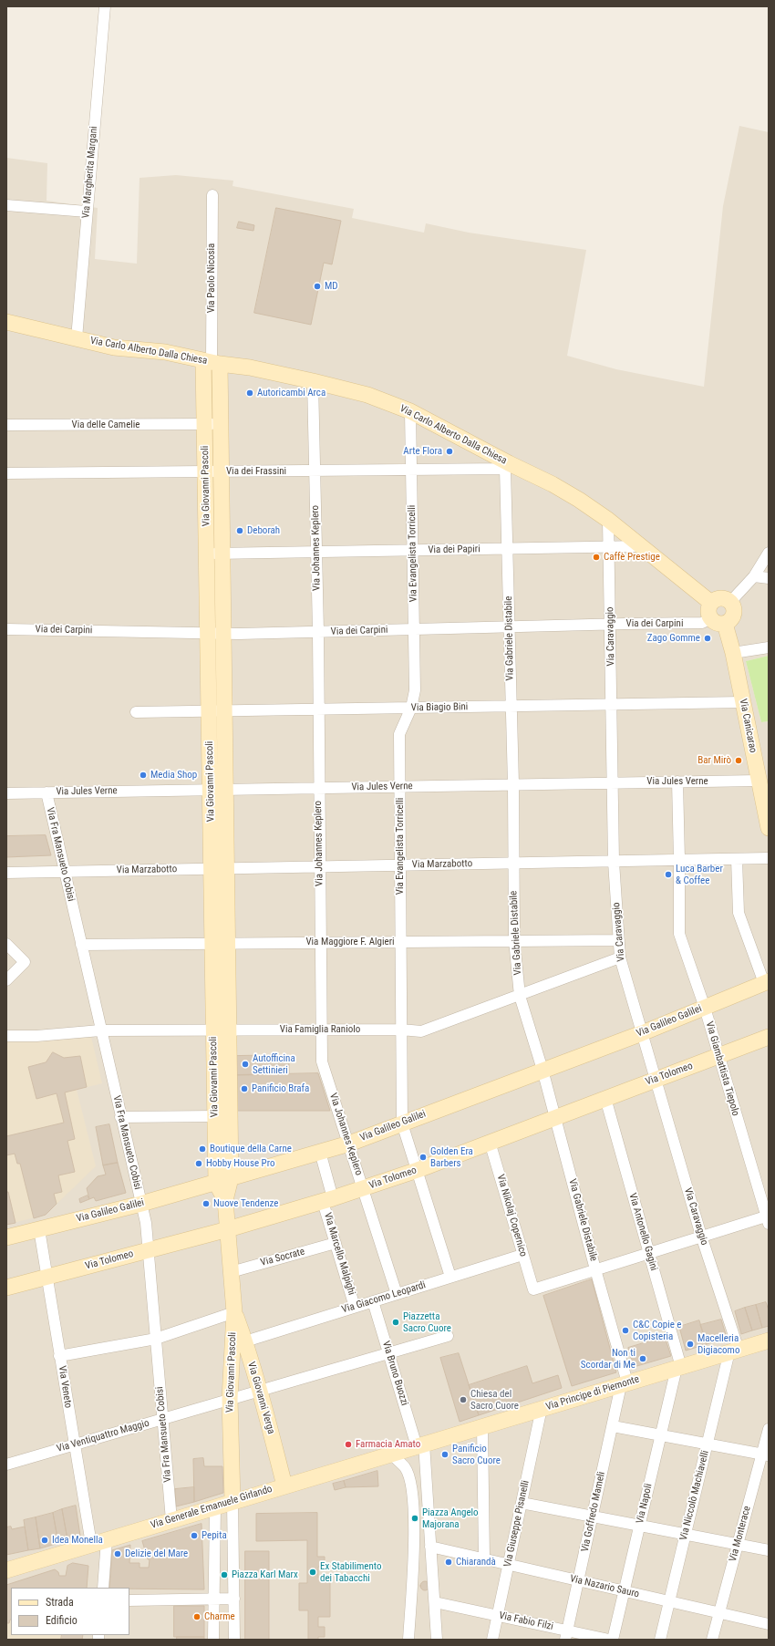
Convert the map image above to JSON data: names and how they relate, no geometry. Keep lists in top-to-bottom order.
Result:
{
  "streets": {
    "street": [
      "Via Margherita Margani",
      "Via Paolo Nicosia",
      "Via Carlo Alberto Dalla Chiesa",
      "Via delle Camelie",
      "Via dei Frassini",
      "Via Giovanni Pascoli",
      "Via Johannes Keplero",
      "Via dei Papiri",
      "Via Evangelista Torricelli",
      "Via dei Carpini",
      "Via Caravaggio",
      "Via Gabriele Distabile",
      "Via Biagio Bini",
      "Via Canicarao",
      "Via Jules Verne",
      "Via Fra Mansueto Cobisi",
      "Via Marzabotto",
      "Via Maggiore F. Algieri",
      "Via Galileo Galilei",
      "Via Famiglia Raniolo",
      "Via Giambattista Tiepolo",
      "Via Tolomeo",
      "Via Nikolaj Copernico",
      "Via Antonello Gagini",
      "Via Marcello Malpighi",
      "Via Socrate",
      "Via Giacomo Leopardi",
      "Via Bruno Buozzi",
      "Via Veneto",
      "Via Principe di Piemonte",
      "Via Giovanni Verga",
      "Via Ventiquattro Maggio",
      "Via Niccolò Machiavelli",
      "Via Napoli",
      "Via Generale Emanuele Girlando",
      "Via Goffredo Mameli",
      "Via Giuseppe Pisanelli",
      "Via Monterace",
      "Via Nazario Sauro",
      "Via Fabio Filzi"
    ]
  },
  "crossings": [
    ["Via Margherita Margani", "Via Carlo Alberto Dalla Chiesa"],
    ["Via Paolo Nicosia", "Via Carlo Alberto Dalla Chiesa"],
    ["Via Paolo Nicosia", "Via Giovanni Pascoli"],
    ["Via Carlo Alberto Dalla Chiesa", "Via dei Frassini"],
    ["Via Carlo Alberto Dalla Chiesa", "Via Giovanni Pascoli"],
    ["Via Carlo Alberto Dalla Chiesa", "Via Johannes Keplero"],
    ["Via Carlo Alberto Dalla Chiesa", "Via dei Papiri"],
    ["Via Carlo Alberto Dalla Chiesa", "Via Evangelista Torricelli"],
    ["Via Carlo Alberto Dalla Chiesa", "Via dei Carpini"],
    ["Via Carlo Alberto Dalla Chiesa", "Via Caravaggio"],
    ["Via Carlo Alberto Dalla Chiesa", "Via Gabriele Distabile"],
    ["Via Carlo Alberto Dalla Chiesa", "Via Canicarao"],
    ["Via delle Camelie", "Via Giovanni Pascoli"],
    ["Via dei Frassini", "Via Giovanni Pascoli"],
    ["Via dei Frassini", "Via Johannes Keplero"],
    ["Via dei Frassini", "Via Evangelista Torricelli"],
    ["Via dei Frassini", "Via Gabriele Distabile"],
    ["Via Giovanni Pascoli", "Via dei Papiri"],
    ["Via Giovanni Pascoli", "Via dei Carpini"],
    ["Via Giovanni Pascoli", "Via Biagio Bini"],
    ["Via Giovanni Pascoli", "Via Jules Verne"],
    ["Via Giovanni Pascoli", "Via Marzabotto"],
    ["Via Giovanni Pascoli", "Via Maggiore F. Algieri"],
    ["Via Giovanni Pascoli", "Via Galileo Galilei"],
    ["Via Giovanni Pascoli", "Via Famiglia Raniolo"],
    ["Via Giovanni Pascoli", "Via Tolomeo"],
    ["Via Giovanni Pascoli", "Via Socrate"],
    ["Via Giovanni Pascoli", "Via Giovanni Verga"],
    ["Via Giovanni Pascoli", "Via Ventiquattro Maggio"],
    ["Via Giovanni Pascoli", "Via Generale Emanuele Girlando"],
    ["Via Johannes Keplero", "Via dei Papiri"],
    ["Via Johannes Keplero", "Via dei Carpini"],
    ["Via Johannes Keplero", "Via Biagio Bini"],
    ["Via Johannes Keplero", "Via Jules Verne"],
    ["Via Johannes Keplero", "Via Marzabotto"],
    ["Via Johannes Keplero", "Via Maggiore F. Algieri"],
    ["Via Johannes Keplero", "Via Galileo Galilei"],
    ["Via Johannes Keplero", "Via Famiglia Raniolo"],
    ["Via Johannes Keplero", "Via Tolomeo"],
    ["Via Johannes Keplero", "Via Giacomo Leopardi"],
    ["Via dei Papiri", "Via Evangelista Torricelli"],
    ["Via dei Papiri", "Via Caravaggio"],
    ["Via dei Papiri", "Via Gabriele Distabile"],
    ["Via Evangelista Torricelli", "Via dei Carpini"],
    ["Via Evangelista Torricelli", "Via Biagio Bini"],
    ["Via Evangelista Torricelli", "Via Jules Verne"],
    ["Via Evangelista Torricelli", "Via Marzabotto"],
    ["Via Evangelista Torricelli", "Via Maggiore F. Algieri"],
    ["Via Evangelista Torricelli", "Via Galileo Galilei"],
    ["Via Evangelista Torricelli", "Via Famiglia Raniolo"],
    ["Via Evangelista Torricelli", "Via Tolomeo"],
    ["Via Evangelista Torricelli", "Via Giacomo Leopardi"],
    ["Via dei Carpini", "Via Caravaggio"],
    ["Via dei Carpini", "Via Gabriele Distabile"],
    ["Via dei Carpini", "Via Canicarao"],
    ["Via Caravaggio", "Via Biagio Bini"],
    ["Via Caravaggio", "Via Jules Verne"],
    ["Via Caravaggio", "Via Marzabotto"],
    ["Via Caravaggio", "Via Maggiore F. Algieri"],
    ["Via Caravaggio", "Via Galileo Galilei"],
    ["Via Caravaggio", "Via Famiglia Raniolo"],
    ["Via Caravaggio", "Via Tolomeo"],
    ["Via Caravaggio", "Via Principe di Piemonte"],
    ["Via Caravaggio", "Via Niccolò Machiavelli"],
    ["Via Gabriele Distabile", "Via Biagio Bini"],
    ["Via Gabriele Distabile", "Via Jules Verne"],
    ["Via Gabriele Distabile", "Via Marzabotto"],
    ["Via Gabriele Distabile", "Via Maggiore F. Algieri"],
    ["Via Gabriele Distabile", "Via Galileo Galilei"],
    ["Via Gabriele Distabile", "Via Famiglia Raniolo"],
    ["Via Gabriele Distabile", "Via Tolomeo"],
    ["Via Gabriele Distabile", "Via Nikolaj Copernico"],
    ["Via Gabriele Distabile", "Via Principe di Piemonte"],
    ["Via Gabriele Distabile", "Via Goffredo Mameli"],
    ["Via Biagio Bini", "Via Canicarao"],
    ["Via Canicarao", "Via Jules Verne"],
    ["Via Jules Verne", "Via Fra Mansueto Cobisi"],
    ["Via Jules Verne", "Via Giambattista Tiepolo"],
    ["Via Fra Mansueto Cobisi", "Via Marzabotto"],
    ["Via Fra Mansueto Cobisi", "Via Maggiore F. Algieri"],
    ["Via Fra Mansueto Cobisi", "Via Galileo Galilei"],
    ["Via Fra Mansueto Cobisi", "Via Famiglia Raniolo"],
    ["Via Fra Mansueto Cobisi", "Via Tolomeo"],
    ["Via Fra Mansueto Cobisi", "Via Ventiquattro Maggio"],
    ["Via Fra Mansueto Cobisi", "Via Generale Emanuele Girlando"],
    ["Via Marzabotto", "Via Giambattista Tiepolo"],
    ["Via Galileo Galilei", "Via Giambattista Tiepolo"],
    ["Via Galileo Galilei", "Via Marcello Malpighi"],
    ["Via Galileo Galilei", "Via Veneto"],
    ["Via Giambattista Tiepolo", "Via Tolomeo"],
    ["Via Tolomeo", "Via Nikolaj Copernico"],
    ["Via Tolomeo", "Via Antonello Gagini"],
    ["Via Tolomeo", "Via Marcello Malpighi"],
    ["Via Tolomeo", "Via Veneto"],
    ["Via Nikolaj Copernico", "Via Giacomo Leopardi"],
    ["Via Antonello Gagini", "Via Principe di Piemonte"],
    ["Via Antonello Gagini", "Via Napoli"],
    ["Via Marcello Malpighi", "Via Socrate"],
    ["Via Marcello Malpighi", "Via Giacomo Leopardi"],
    ["Via Giacomo Leopardi", "Via Bruno Buozzi"],
    ["Via Giacomo Leopardi", "Via Giovanni Verga"],
    ["Via Bruno Buozzi", "Via Principe di Piemonte"],
    ["Via Bruno Buozzi", "Via Ventiquattro Maggio"],
    ["Via Bruno Buozzi", "Via Generale Emanuele Girlando"],
    ["Via Bruno Buozzi", "Via Nazario Sauro"],
    ["Via Bruno Buozzi", "Via Fabio Filzi"],
    ["Via Veneto", "Via Ventiquattro Maggio"],
    ["Via Veneto", "Via Generale Emanuele Girlando"],
    ["Via Principe di Piemonte", "Via Niccolò Machiavelli"],
    ["Via Principe di Piemonte", "Via Napoli"],
    ["Via Principe di Piemonte", "Via Generale Emanuele Girlando"],
    ["Via Principe di Piemonte", "Via Goffredo Mameli"],
    ["Via Principe di Piemonte", "Via Giuseppe Pisanelli"],
    ["Via Giovanni Verga", "Via Ventiquattro Maggio"],
    ["Via Giovanni Verga", "Via Generale Emanuele Girlando"],
    ["Via Niccolò Machiavelli", "Via Nazario Sauro"],
    ["Via Napoli", "Via Nazario Sauro"],
    ["Via Goffredo Mameli", "Via Nazario Sauro"],
    ["Via Goffredo Mameli", "Via Fabio Filzi"],
    ["Via Giuseppe Pisanelli", "Via Nazario Sauro"],
    ["Via Giuseppe Pisanelli", "Via Fabio Filzi"],
    ["Via Monterace", "Via Nazario Sauro"]
  ],
  "places": [
    "MD",
    "Autoricambi Arca",
    "Arte Flora",
    "Deborah",
    "Caffè Prestige",
    "Zago Gomme",
    "Bar Mirò",
    "Media Shop",
    "Luca Barber & Coffee",
    "Autofficina Settinieri",
    "Panificio Brafa",
    "Boutique della Carne",
    "Golden Era Barbers",
    "Hobby House Pro",
    "Nuove Tendenze",
    "Piazzetta Sacro Cuore",
    "C&C Copie e Copisteria",
    "Macelleria Digiacomo",
    "Non ti Scordar di Me",
    "Chiesa del Sacro Cuore",
    "Farmacia Amato",
    "Panificio Sacro Cuore",
    "Piazza Angelo Majorana",
    "Pepita",
    "Idea Monella",
    "Delizie del Mare",
    "Chiarandà",
    "Ex Stabilimento dei Tabacchi",
    "Piazza Karl Marx",
    "Charme"
  ],
  "legend": ["Strada", "Edificio"]
}
